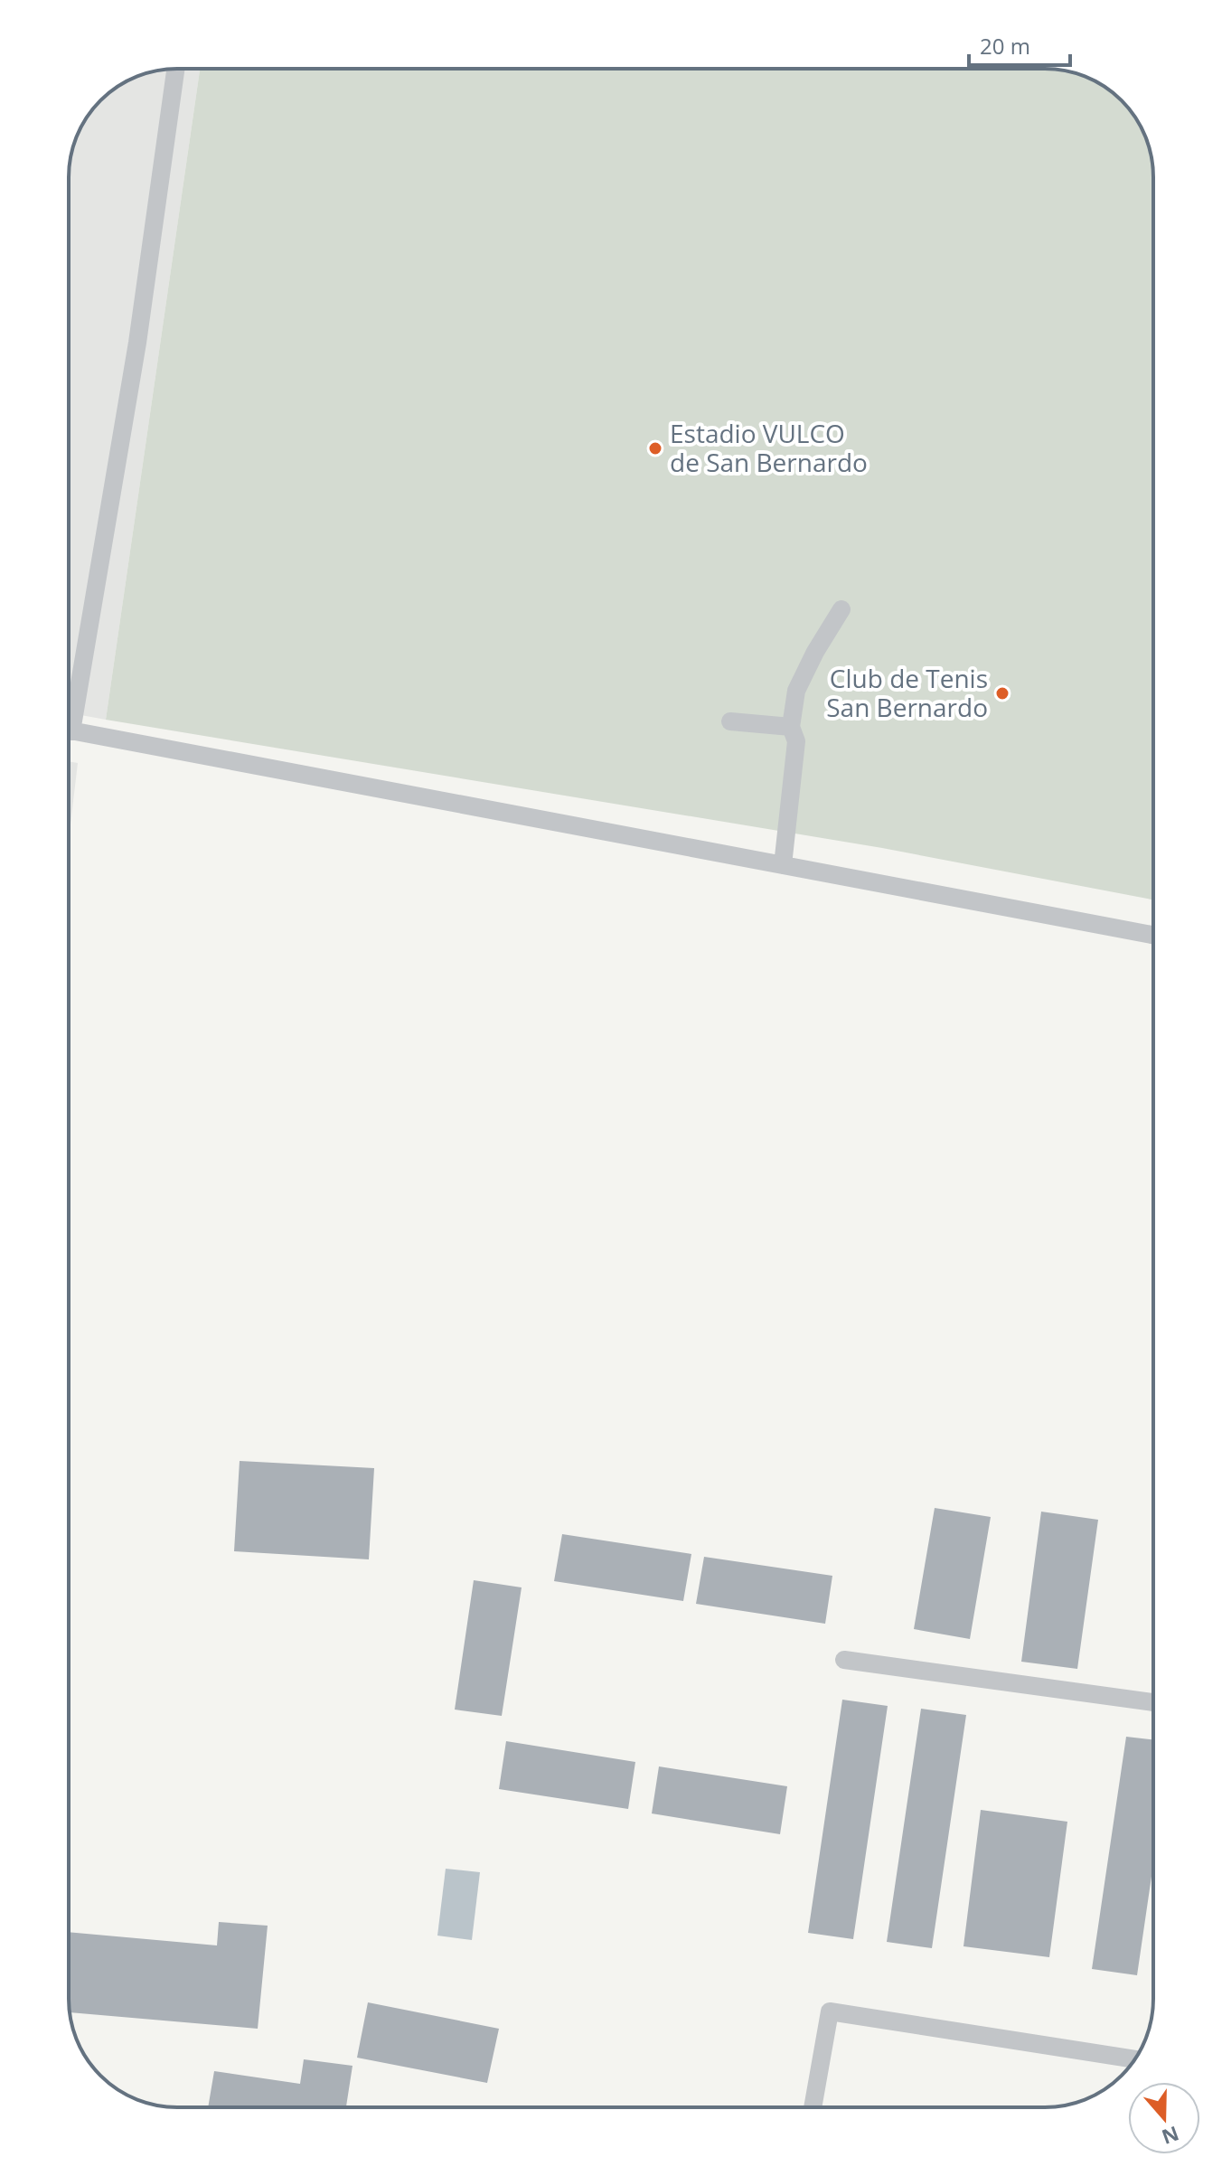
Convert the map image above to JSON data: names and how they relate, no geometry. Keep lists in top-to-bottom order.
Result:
{
  "places": ["Estadio VULCO de San Bernardo", "Club de Tenis San Bernardo"],
  "scale_bar": "20 m",
  "north": "bottom"
}
